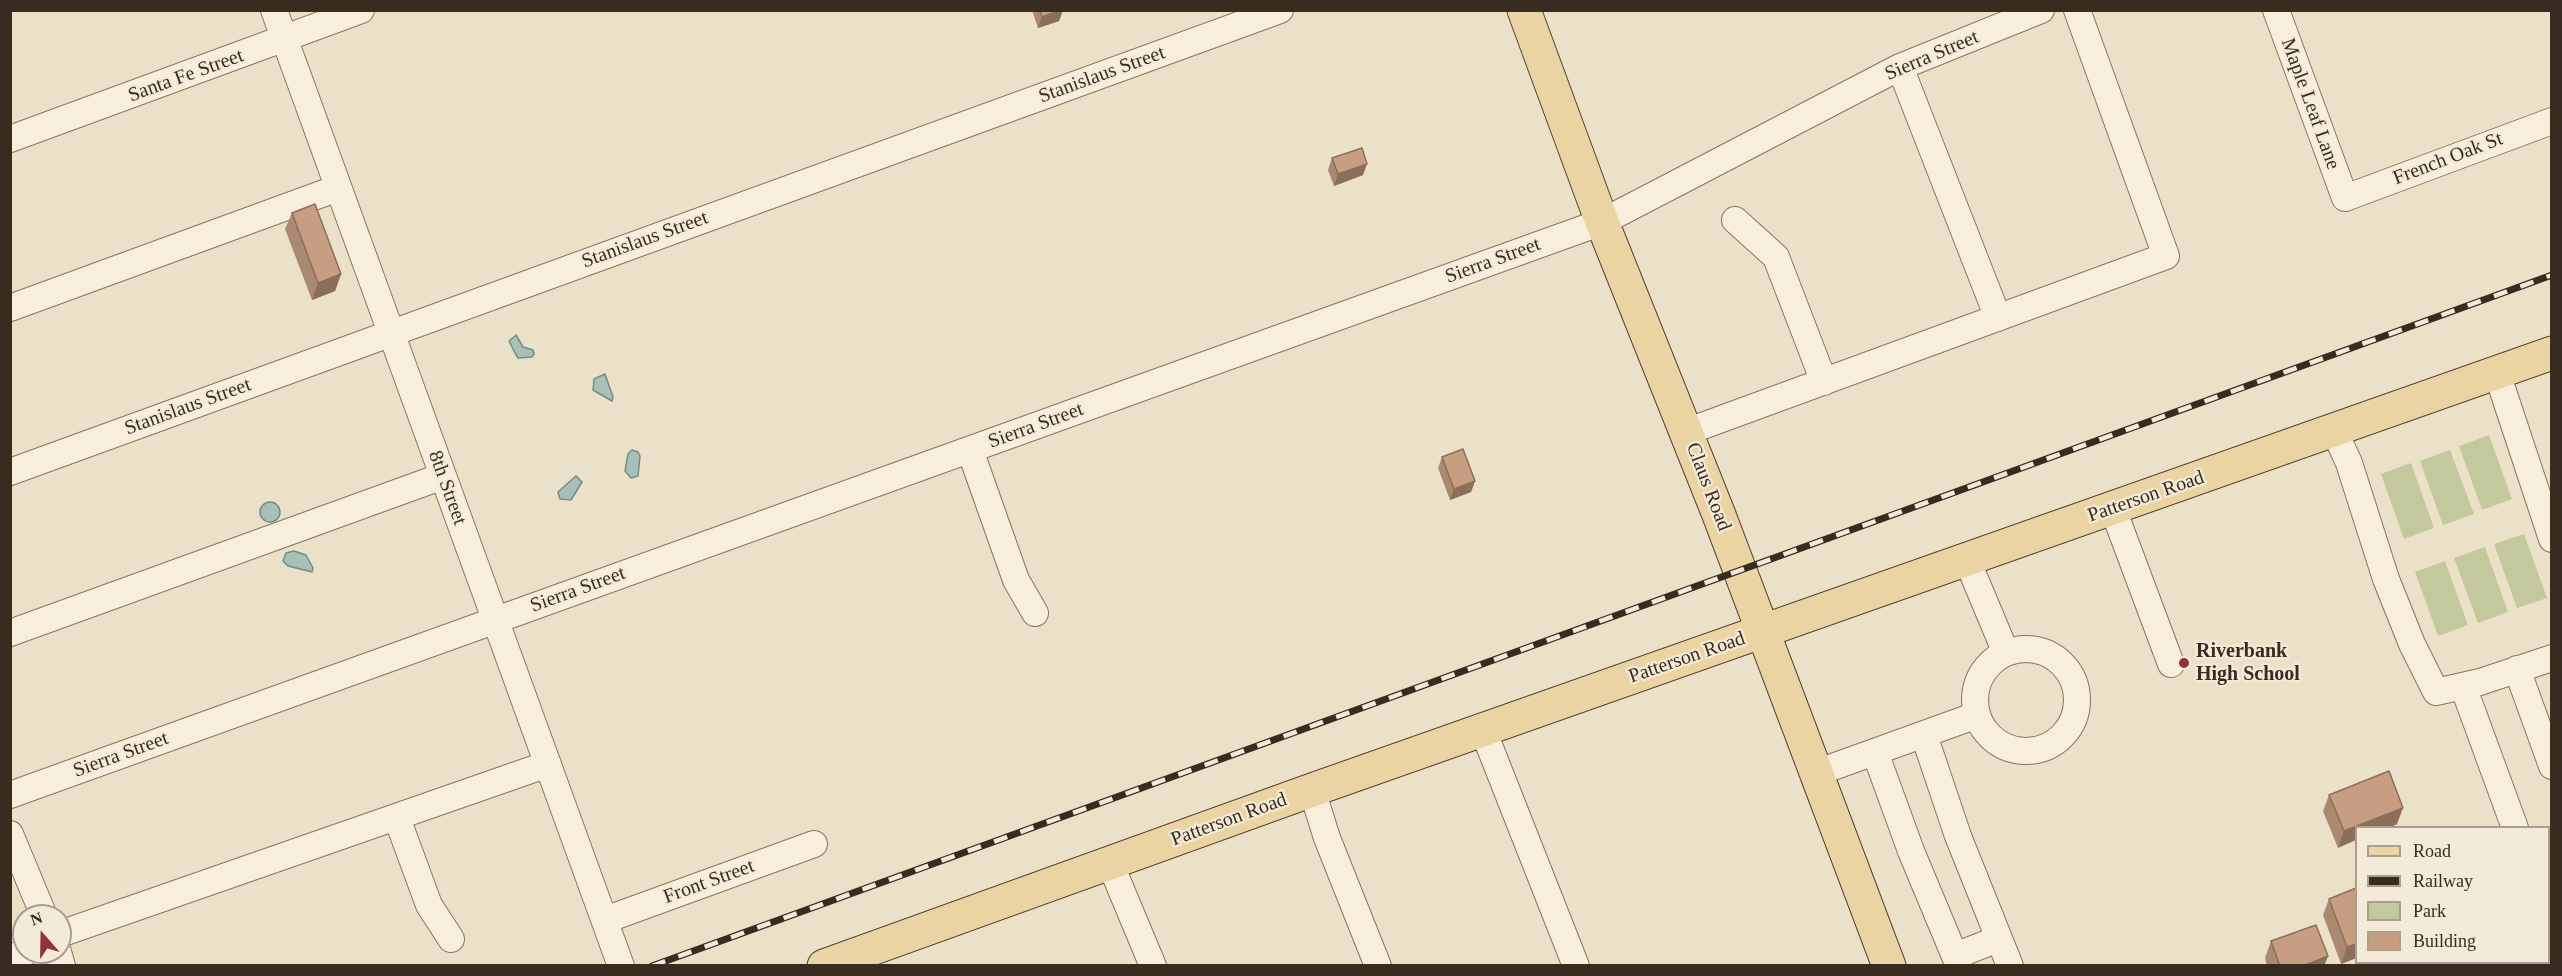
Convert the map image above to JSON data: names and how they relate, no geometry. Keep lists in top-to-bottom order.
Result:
{
  "streets": {
    "main road": ["Claus Road", "Patterson Road"],
    "street": [
      "Sierra Street",
      "Stanislaus Street",
      "Santa Fe Street",
      "Maple Leaf Lane",
      "French Oak St",
      "8th Street",
      "Front Street"
    ]
  },
  "crossings": [
    ["Sierra Street", "Claus Road"],
    ["Sierra Street", "8th Street"],
    ["Stanislaus Street", "8th Street"],
    ["Santa Fe Street", "8th Street"],
    ["Maple Leaf Lane", "French Oak St"],
    ["Claus Road", "Patterson Road"],
    ["8th Street", "Front Street"]
  ],
  "places": ["Riverbank High School"],
  "legend": [
    "Road",
    "Railway",
    "Park",
    "Building"
  ],
  "north": "top"
}
